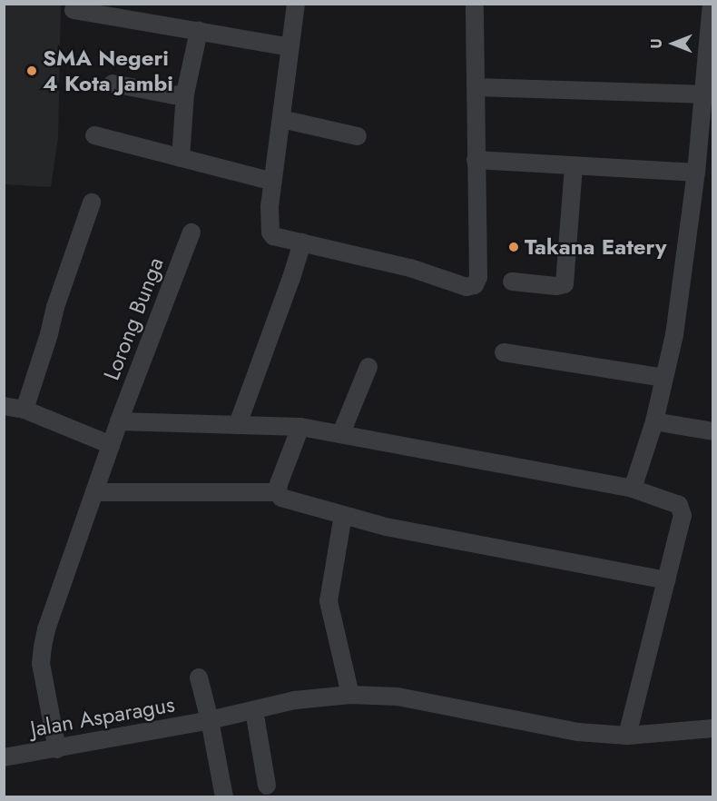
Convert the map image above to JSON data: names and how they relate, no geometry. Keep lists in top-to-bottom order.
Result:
{
  "streets": {
    "street": ["Lorong Bunga", "Jalan Asparagus"]
  },
  "crossings": [
    ["Lorong Bunga", "Jalan Asparagus"]
  ],
  "places": ["SMA Negeri 4 Kota Jambi", "Takana Eatery"],
  "north": "left"
}
